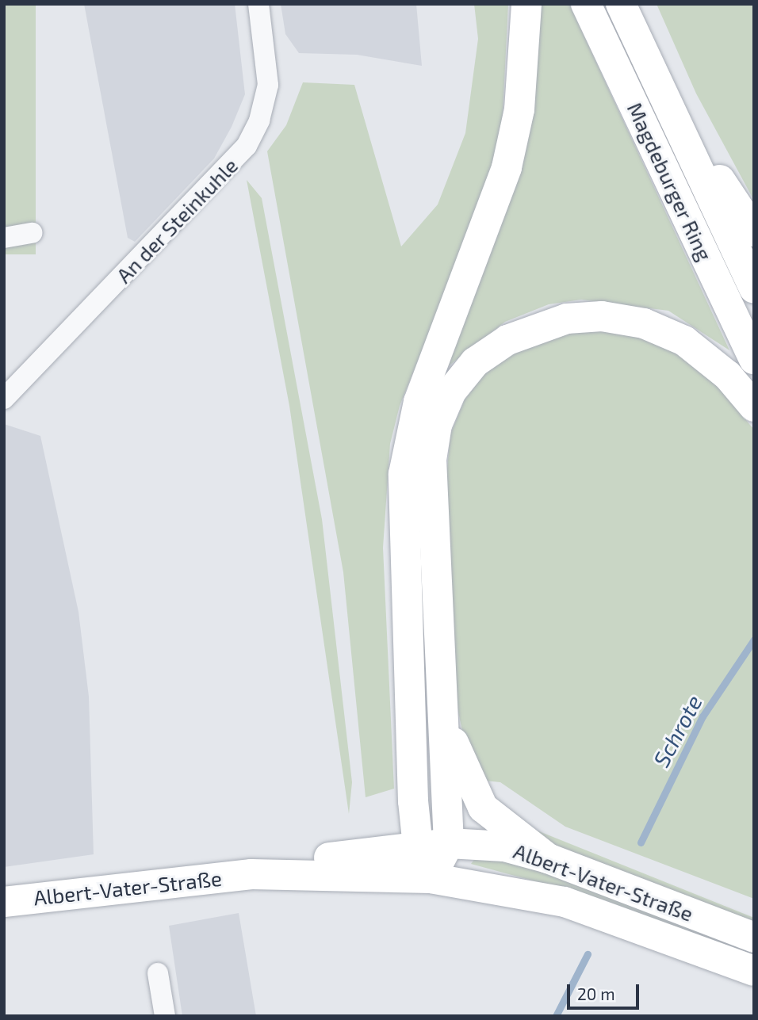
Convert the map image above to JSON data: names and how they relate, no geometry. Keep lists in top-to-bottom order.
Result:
{
  "streets": {
    "main road": ["Magdeburger Ring", "Albert-Vater-Straße"],
    "street": ["An der Steinkuhle"]
  },
  "water": ["Schrote"],
  "scale_bar": "20 m"
}
